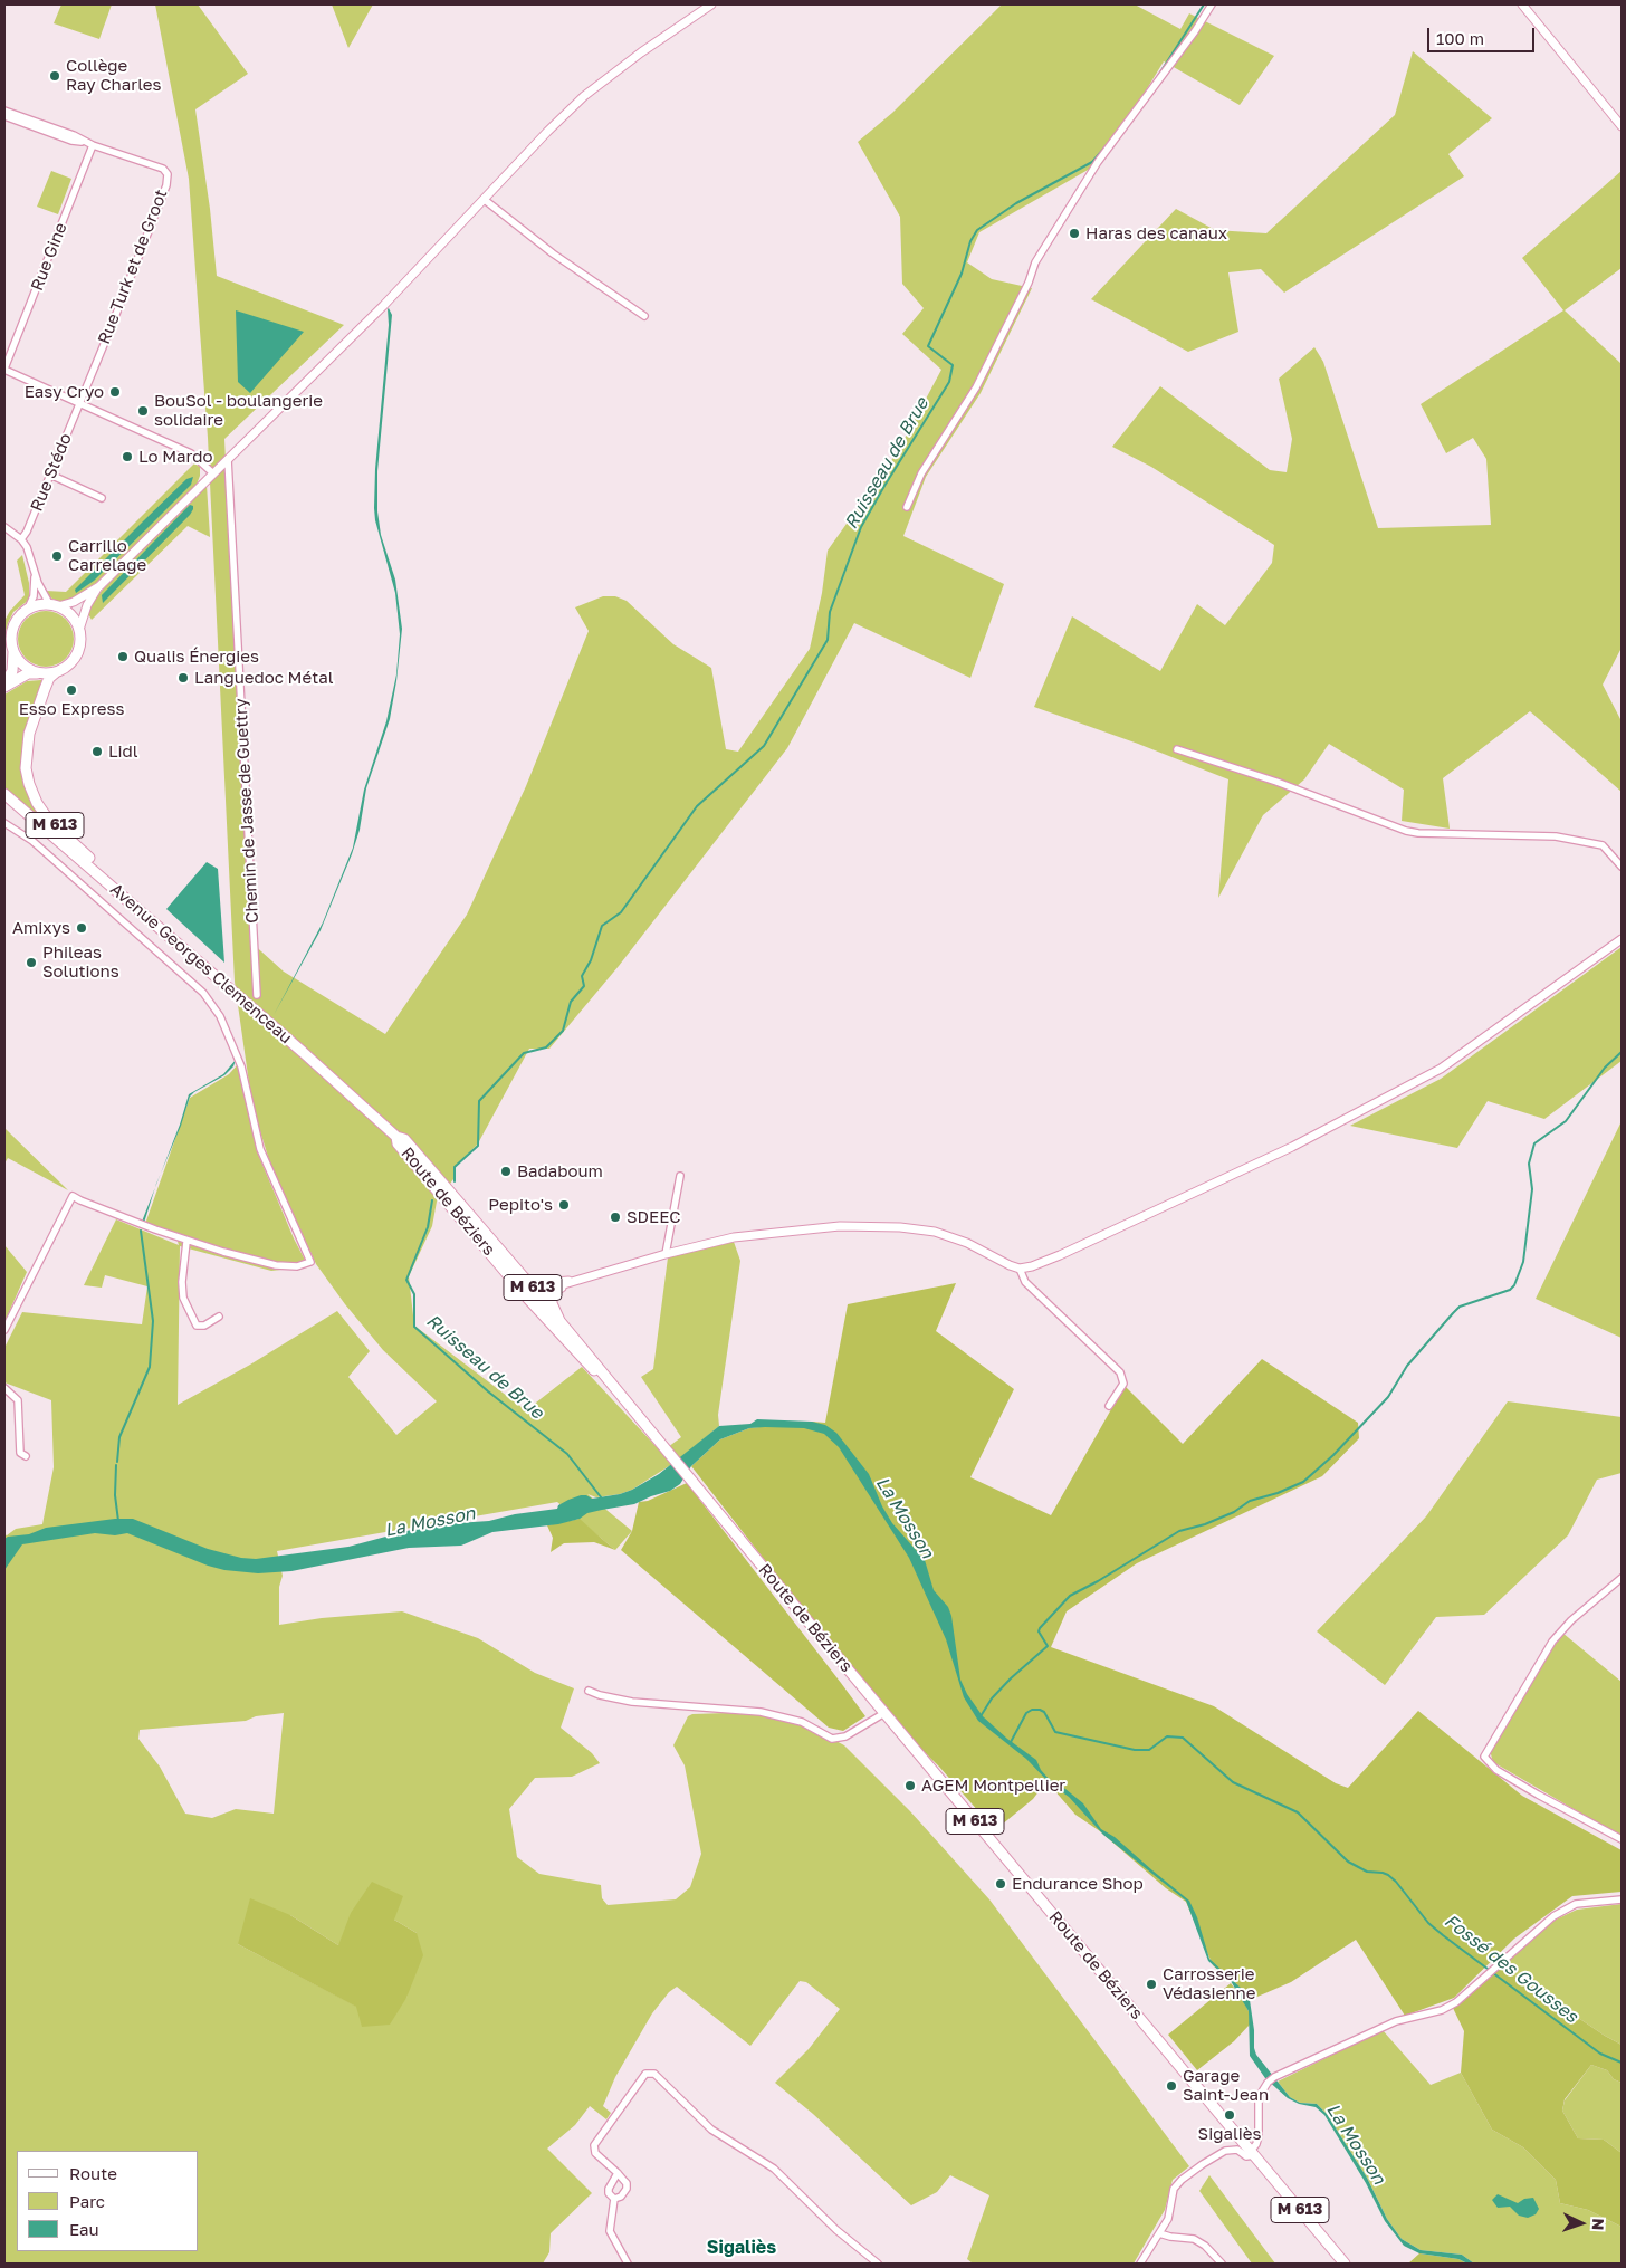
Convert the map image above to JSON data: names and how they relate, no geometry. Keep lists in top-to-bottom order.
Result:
{
  "streets": {
    "main road": ["M 613", "Avenue Georges Clemenceau", "Route de Béziers"],
    "street": [
      "Rue Gine",
      "Rue Turk et de Groot",
      "Rue Stédo",
      "Chemin de Jasse de Guettry"
    ]
  },
  "crossings": [
    ["Rue Gine", "Rue Turk et de Groot"],
    ["Rue Turk et de Groot", "Rue Stédo"],
    ["M 613", "Avenue Georges Clemenceau"],
    ["Avenue Georges Clemenceau", "Route de Béziers"]
  ],
  "districts": ["Sigaliès"],
  "water": ["Ruisseau de Brue", "La Mosson", "Fossé des Gousses"],
  "places": [
    "Collège Ray Charles",
    "Haras des canaux",
    "Easy Cryo",
    "BouSol - boulangerie solidaire",
    "Lo Mardo",
    "Carrillo Carrelage",
    "Qualis Énergies",
    "Languedoc Métal",
    "Esso Express",
    "Lidl",
    "Amixys",
    "Phileas Solutions",
    "Badaboum",
    "Pepito's",
    "SDEEC",
    "AGEM Montpellier",
    "Endurance Shop",
    "Carrosserie Védasienne",
    "Garage Saint-Jean",
    "Sigaliès"
  ],
  "legend": ["Route", "Parc", "Eau"],
  "scale_bar": "100 m",
  "north": "right"
}
